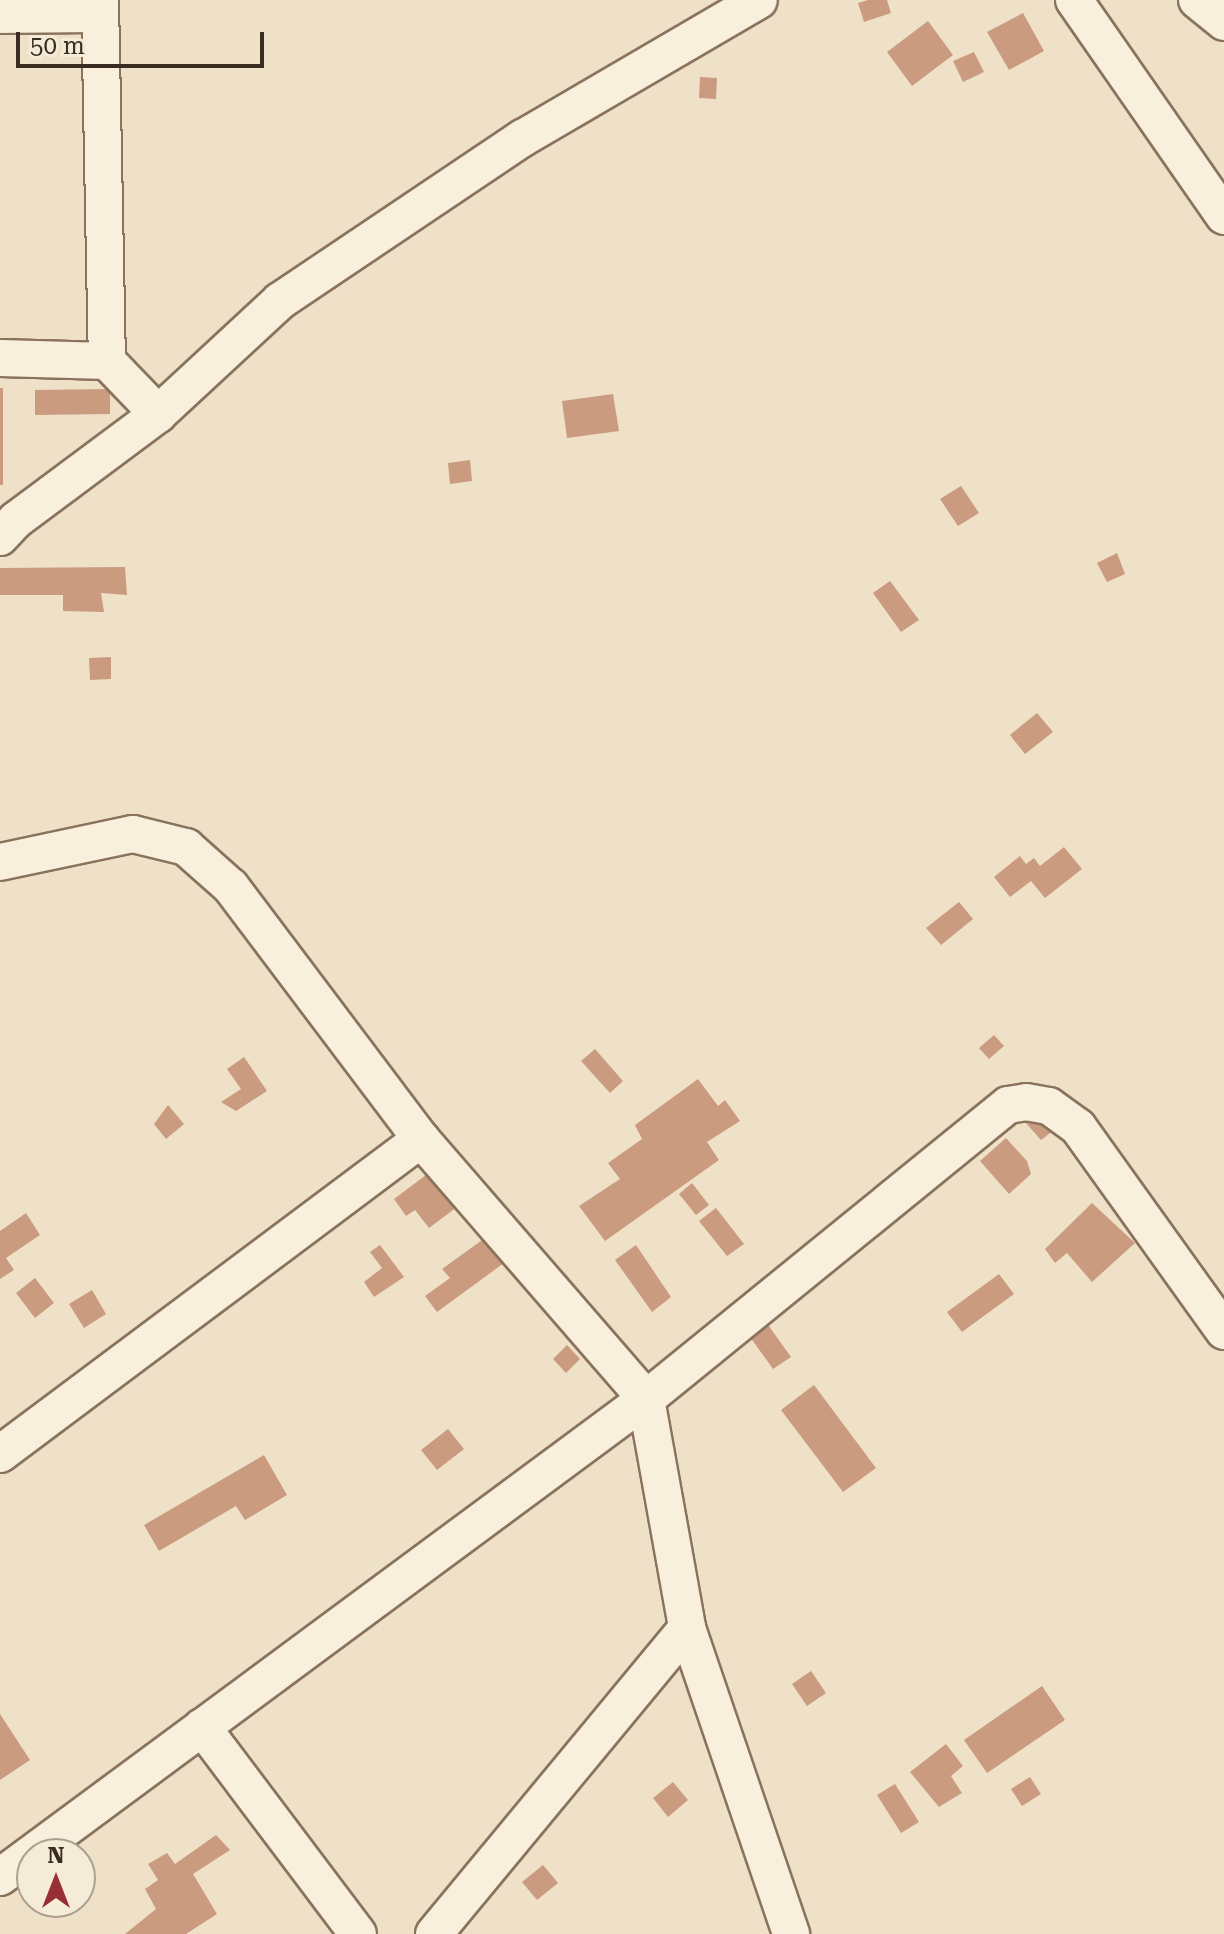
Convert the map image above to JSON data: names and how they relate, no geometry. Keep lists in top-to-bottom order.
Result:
{
  "scale_bar": "50 m",
  "north": "top"
}
